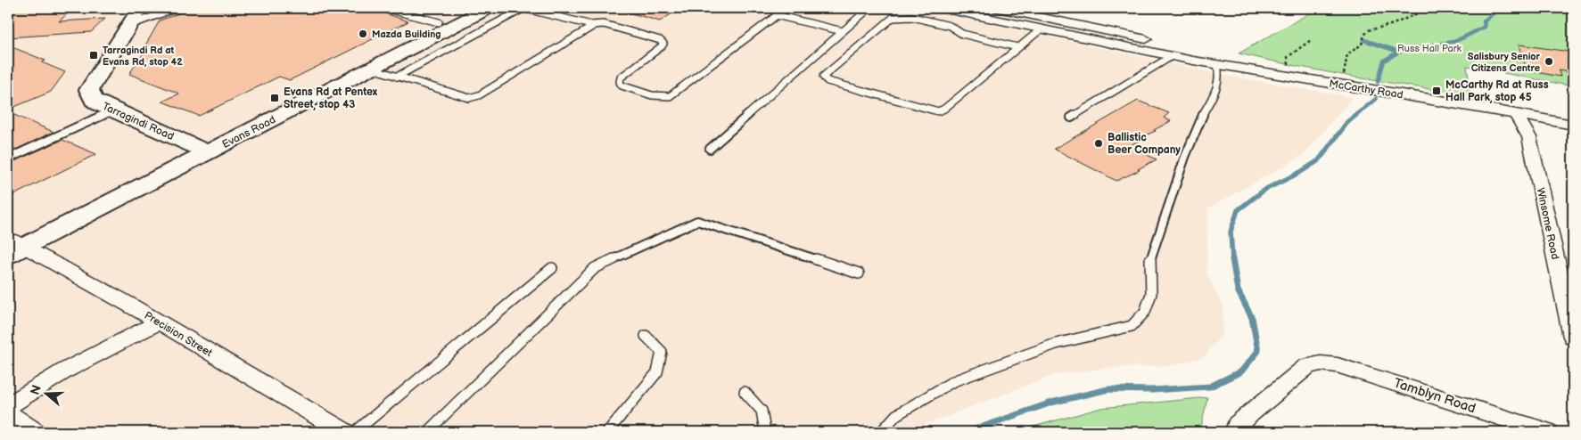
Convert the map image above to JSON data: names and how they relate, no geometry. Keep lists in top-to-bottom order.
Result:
{
  "streets": {
    "main road": ["Tarragindi Road", "Evans Road"],
    "street": [
      "McCarthy Road",
      "Winsome Road",
      "Precision Street",
      "Tamblyn Road"
    ]
  },
  "crossings": [
    ["McCarthy Road", "Winsome Road"],
    ["Tarragindi Road", "Evans Road"],
    ["Evans Road", "Precision Street"]
  ],
  "parks": ["Russ Hall Park"],
  "places": {
    "other": ["Mazda Building", "Salisbury Senior Citizens Centre", "Ballistic Beer Company"],
    "transit": ["Tarragindi Rd at Evans Rd, stop 42", "McCarthy Rd at Russ Hall Park, stop 45", "Evans Rd at Pentex Street, stop 43"]
  },
  "north": "left"
}
